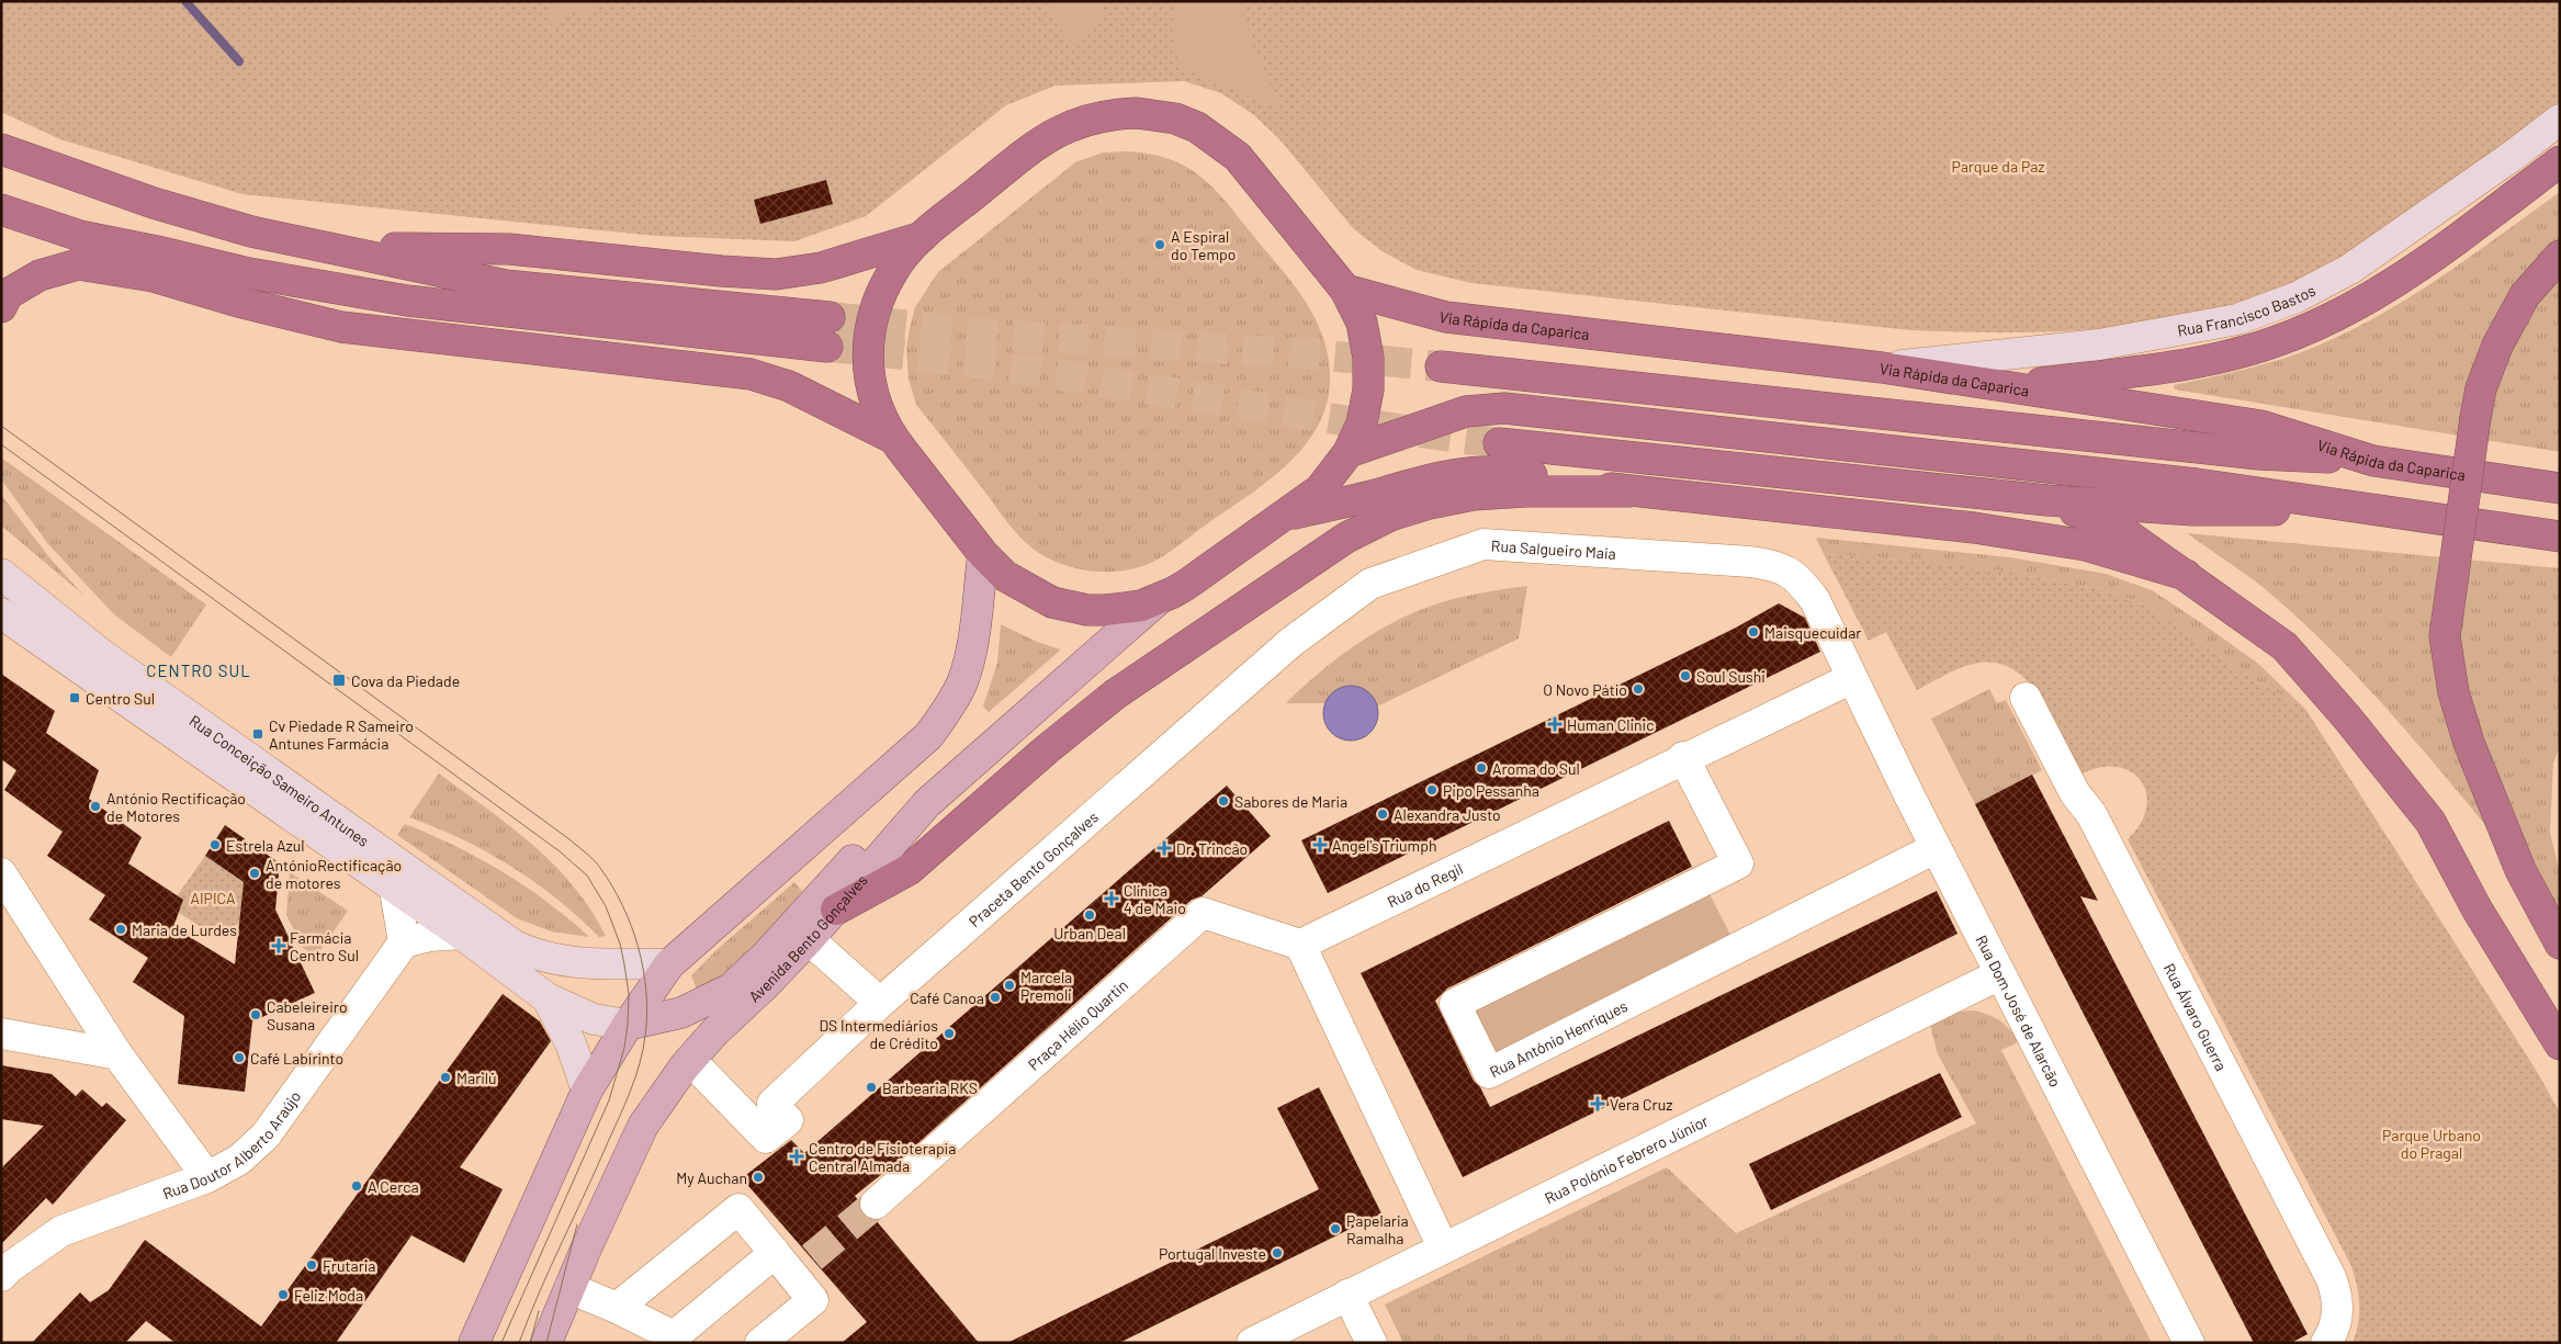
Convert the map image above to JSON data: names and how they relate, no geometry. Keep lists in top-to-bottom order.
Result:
{
  "streets": {
    "highway": ["Via Rápida da Caparica"],
    "main road": ["Rua Francisco Bastos", "Rua Conceição Sameiro Antunes", "Avenida Bento Gonçalves"],
    "street": [
      "Rua Salgueiro Maia",
      "Praceta Bento Gonçalves",
      "Rua do Regil",
      "Rua Dom José de Alarcão",
      "Rua Álvaro Guerra",
      "Praça Hélio Quartin",
      "Rua António Henriques",
      "Rua Doutor Alberto Araújo",
      "Rua Polónio Febrero Júnior"
    ]
  },
  "crossings": [
    ["Rua Francisco Bastos", "Via Rápida da Caparica"],
    ["Rua Salgueiro Maia", "Praceta Bento Gonçalves"],
    ["Rua Salgueiro Maia", "Rua do Regil"],
    ["Rua Salgueiro Maia", "Rua Dom José de Alarcão"],
    ["Praceta Bento Gonçalves", "Avenida Bento Gonçalves"],
    ["Rua do Regil", "Rua Dom José de Alarcão"],
    ["Rua do Regil", "Praça Hélio Quartin"],
    ["Rua do Regil", "Rua António Henriques"],
    ["Rua Dom José de Alarcão", "Rua António Henriques"],
    ["Rua Dom José de Alarcão", "Rua Polónio Febrero Júnior"]
  ],
  "districts": ["CENTRO SUL"],
  "parks": ["Parque da Paz", "AIPICA", "Parque Urbano do Pragal"],
  "places": {
    "other": [
      "A Espiral do Tempo",
      "Maisquecuidar",
      "Soul Sushi",
      "O Novo Pátio",
      "Aroma do Sul",
      "Pipo Pessanha",
      "Sabores de Maria",
      "António Rectificação de Motores",
      "Alexandra Justo",
      "Estrela Azul",
      "AntónioRectificação de motores",
      "Urban Deal",
      "Maria de Lurdes",
      "Marcela Premoli",
      "Café Canoa",
      "Cabeleireiro Susana",
      "DS Intermediários de Crédito",
      "Café Labirinto",
      "Marilú",
      "Barbearia RKS",
      "My Auchan",
      "A Cerca",
      "Papelaria Ramalha",
      "Portugal Investe",
      "Frutaria",
      "Feliz Moda"
    ],
    "transit": ["Cova da Piedade", "Centro Sul", "Cv Piedade R Sameiro Antunes Farmácia"],
    "health": [
      "Human Clinic",
      "Angel's Triumph",
      "Dr. Trincão",
      "Clínica 4 de Maio",
      "Farmácia Centro Sul",
      "Vera Cruz",
      "Centro de Fisioterapia Central Almada"
    ]
  }
}
